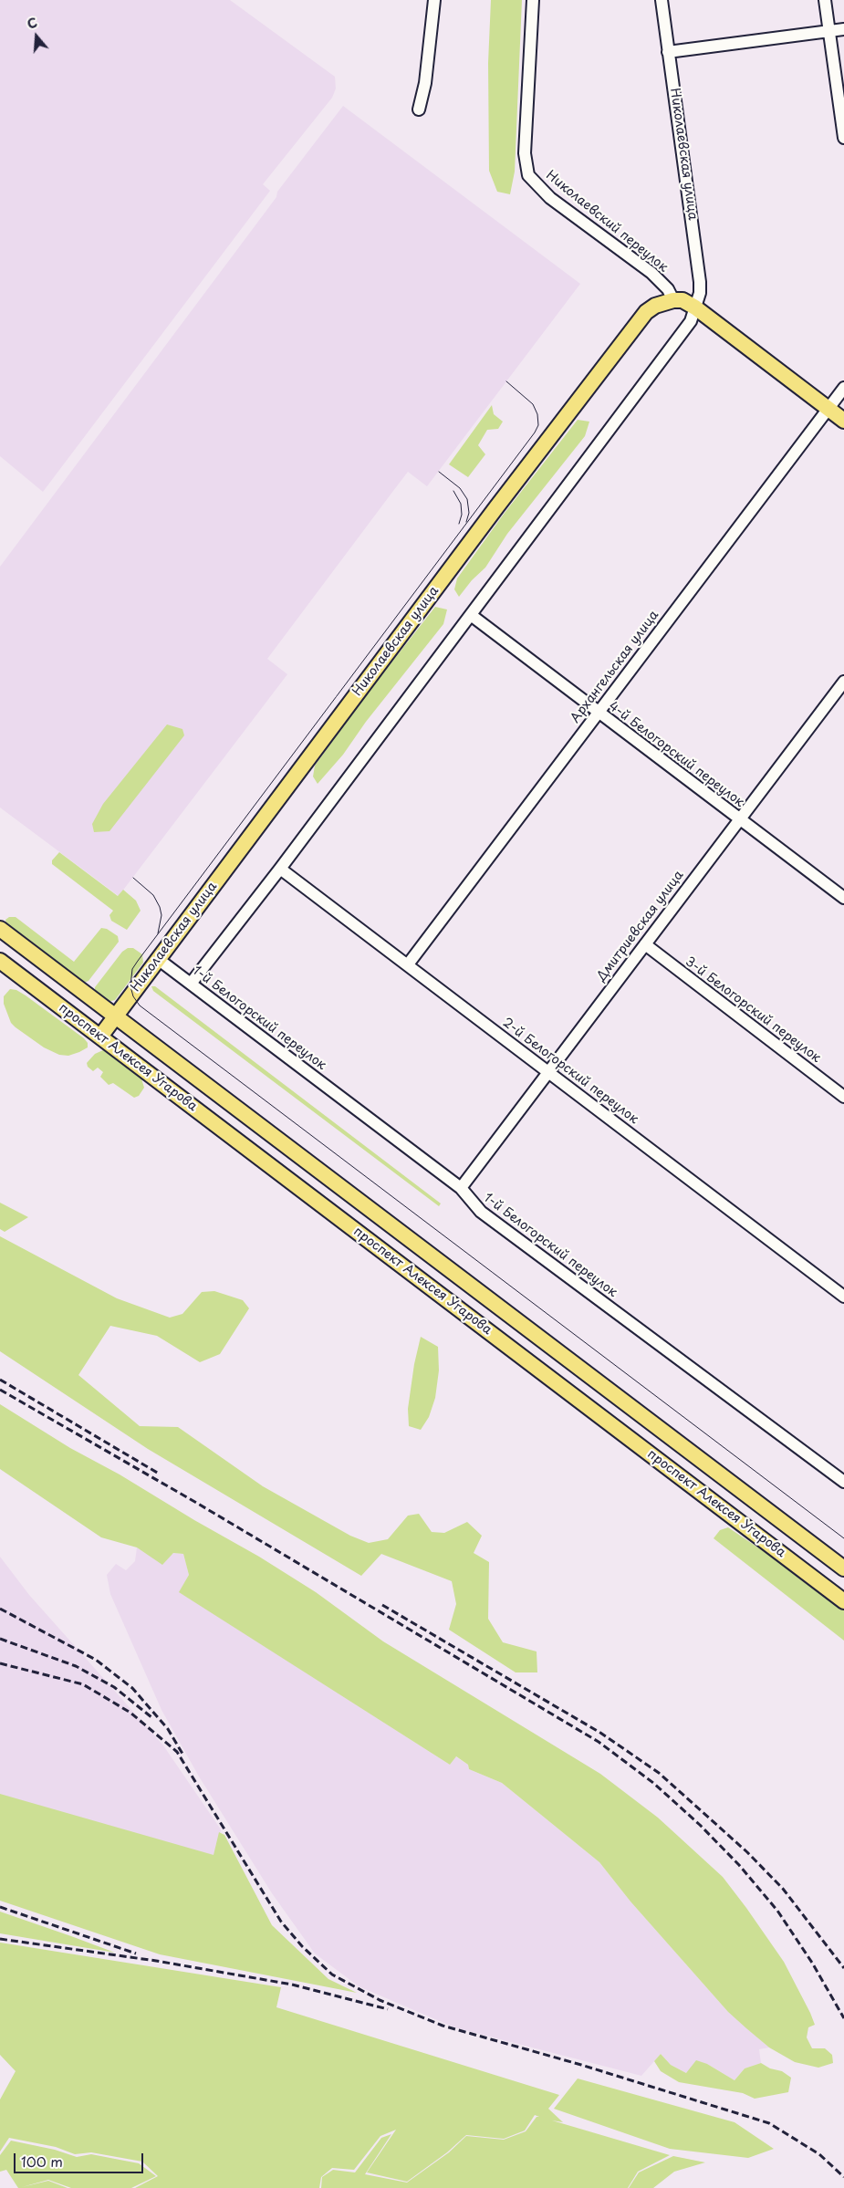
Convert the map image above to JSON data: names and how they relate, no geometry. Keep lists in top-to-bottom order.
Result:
{
  "streets": {
    "main road": ["Николаевская улица", "проспект Алексея Угарова"],
    "street": [
      "Николаевский переулок",
      "Архангельская улица",
      "4-й Белогорский переулок",
      "Дмитриевская улица",
      "3-й Белогорский переулок",
      "1-й Белогорский переулок",
      "2-й Белогорский переулок"
    ]
  },
  "crossings": [
    ["Николаевская улица", "Николаевский переулок"],
    ["Николаевская улица", "4-й Белогорский переулок"],
    ["Николаевская улица", "1-й Белогорский переулок"],
    ["Николаевская улица", "проспект Алексея Угарова"],
    ["Николаевская улица", "2-й Белогорский переулок"],
    ["Архангельская улица", "4-й Белогорский переулок"],
    ["Архангельская улица", "2-й Белогорский переулок"],
    ["4-й Белогорский переулок", "Дмитриевская улица"],
    ["Дмитриевская улица", "3-й Белогорский переулок"],
    ["Дмитриевская улица", "1-й Белогорский переулок"],
    ["Дмитриевская улица", "2-й Белогорский переулок"]
  ],
  "scale_bar": "100 m",
  "north": "top"
}
